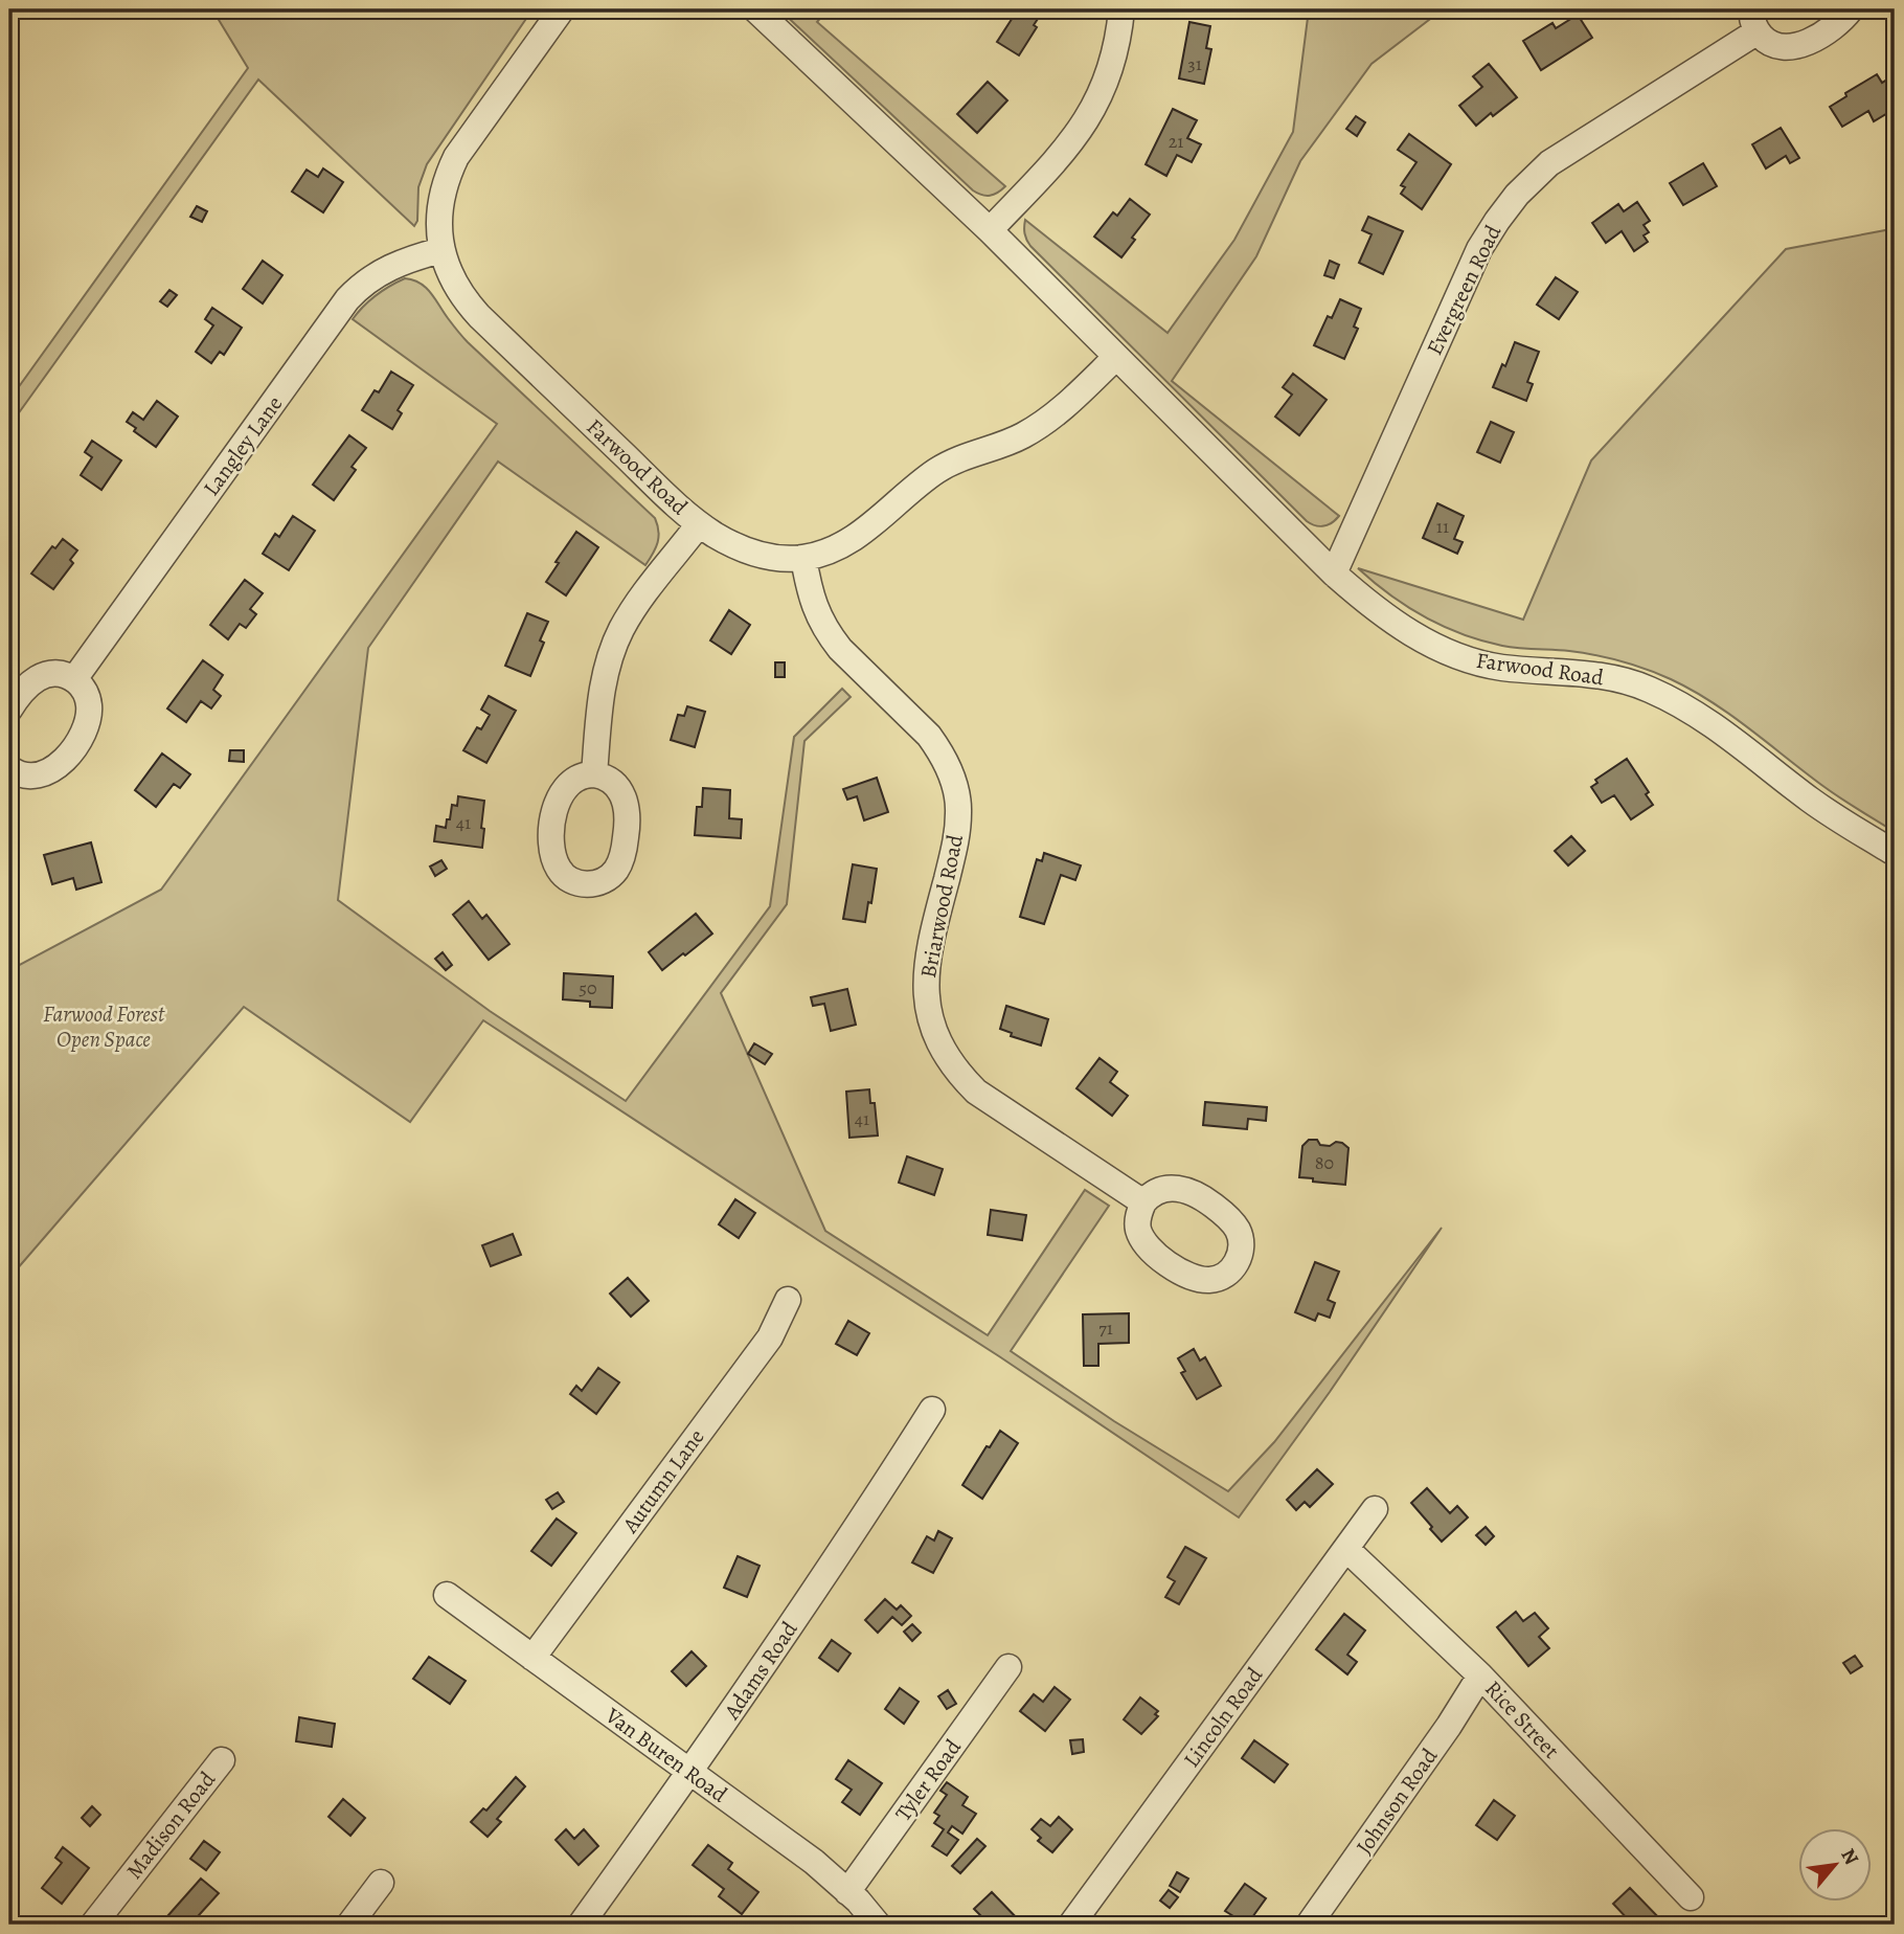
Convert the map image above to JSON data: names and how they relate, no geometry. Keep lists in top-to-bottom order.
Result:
{
  "streets": {
    "street": [
      "Evergreen Road",
      "Langley Lane",
      "Farwood Road",
      "Briarwood Road",
      "Autumn Lane",
      "Adams Road",
      "Lincoln Road",
      "Rice Street",
      "Van Buren Road",
      "Tyler Road",
      "Johnson Road",
      "Madison Road"
    ]
  },
  "crossings": [
    ["Evergreen Road", "Farwood Road"],
    ["Langley Lane", "Farwood Road"],
    ["Farwood Road", "Briarwood Road"],
    ["Autumn Lane", "Van Buren Road"],
    ["Adams Road", "Van Buren Road"],
    ["Lincoln Road", "Rice Street"],
    ["Rice Street", "Johnson Road"],
    ["Van Buren Road", "Tyler Road"]
  ],
  "parks": ["Farwood Forest Open Space"],
  "house_numbers": [
    "31",
    "21",
    "11",
    "41",
    "50",
    "41",
    "80",
    "71"
  ],
  "north": "top right"
}
